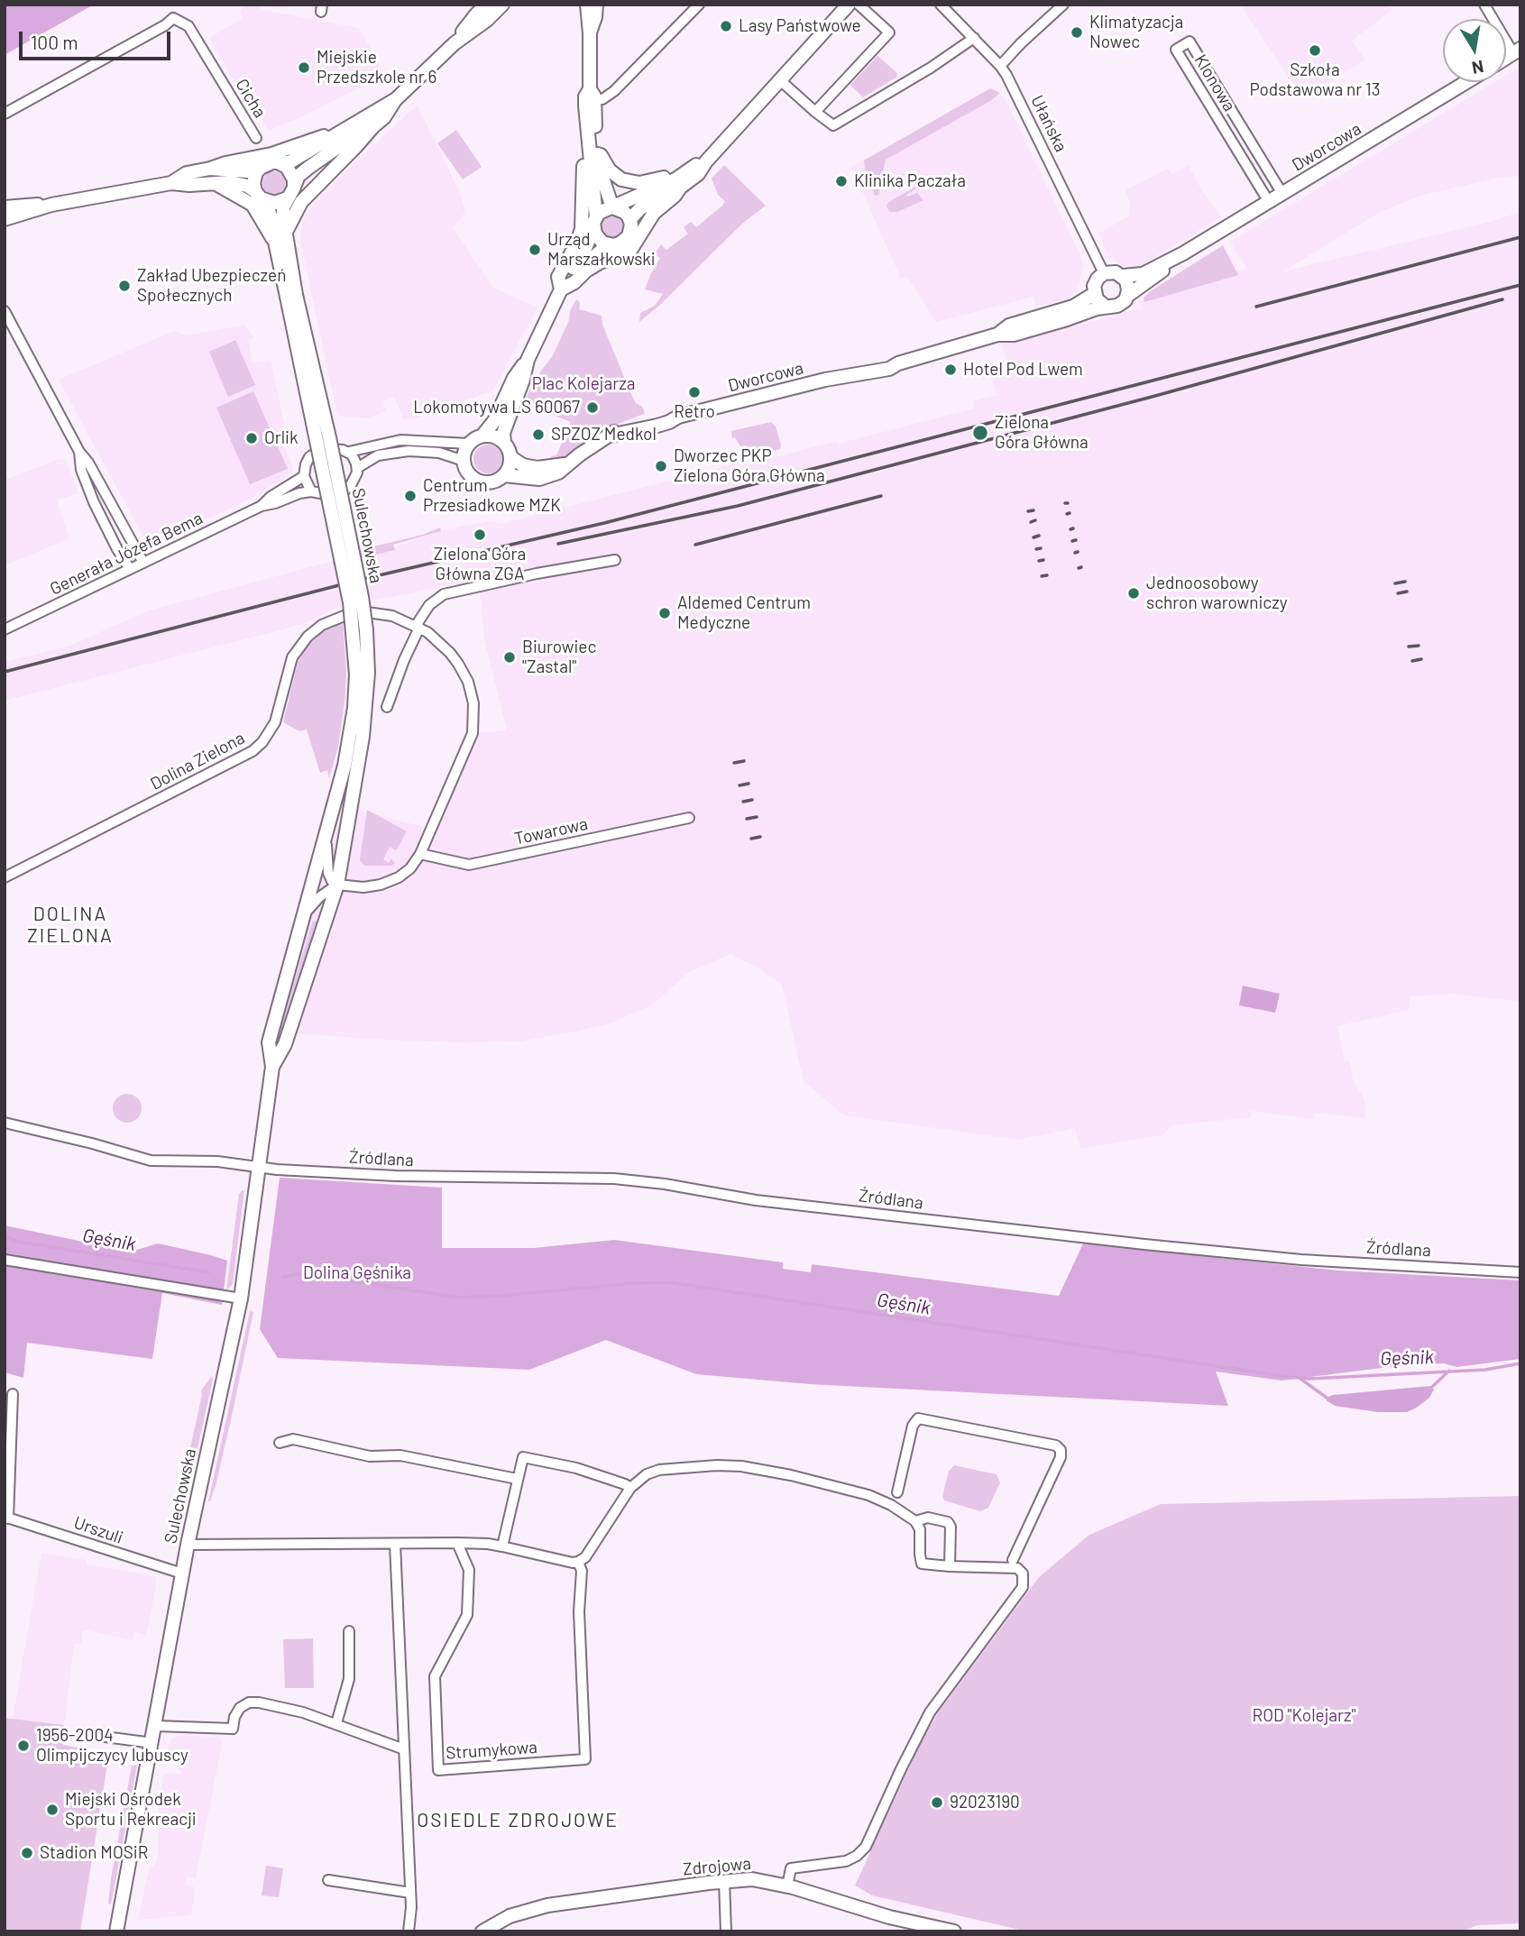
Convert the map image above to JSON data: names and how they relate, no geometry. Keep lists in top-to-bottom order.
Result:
{
  "streets": {
    "street": [
      "Klonowa",
      "Cicha",
      "Ułańska",
      "Dworcowa",
      "Sulechowska",
      "Generała Józefa Bema",
      "Dolina Zielona",
      "Towarowa",
      "Źródlana",
      "Urszuli",
      "Strumykowa",
      "Zdrojowa"
    ]
  },
  "crossings": [
    ["Klonowa", "Dworcowa"],
    ["Ułańska", "Dworcowa"],
    ["Sulechowska", "Źródlana"],
    ["Sulechowska", "Urszuli"]
  ],
  "districts": ["DOLINA ZIELONA", "OSIEDLE ZDROJOWE"],
  "water": ["Gęśnik"],
  "parks": ["Plac Kolejarza", "Dolina Gęśnika", "ROD \"Kolejarz\""],
  "places": [
    "Lasy Państwowe",
    "Klimatyzacja Nowec",
    "Szkoła Podstawowa nr 13",
    "Miejskie Przedszkole nr 6",
    "Klinika Paczała",
    "Urząd Marszałkowski",
    "Zakład Ubezpieczeń Społecznych",
    "Hotel Pod Lwem",
    "Retro",
    "Lokomotywa LS 60067",
    "Zielona Góra Główna",
    "SPZOZ Medkol",
    "Orlik",
    "Dworzec PKP Zielona Góra Główna",
    "Centrum Przesiadkowe MZK",
    "Zielona Góra Główna ZGA",
    "Jednoosobowy schron warowniczy",
    "Aldemed Centrum Medyczne",
    "Biurowiec \"Zastal\"",
    "1956-2004 Olimpijczycy lubuscy",
    "92023190",
    "Miejski Ośrodek Sportu i Rekreacji",
    "Stadion MOSiR"
  ],
  "scale_bar": "100 m",
  "north": "bottom"
}
